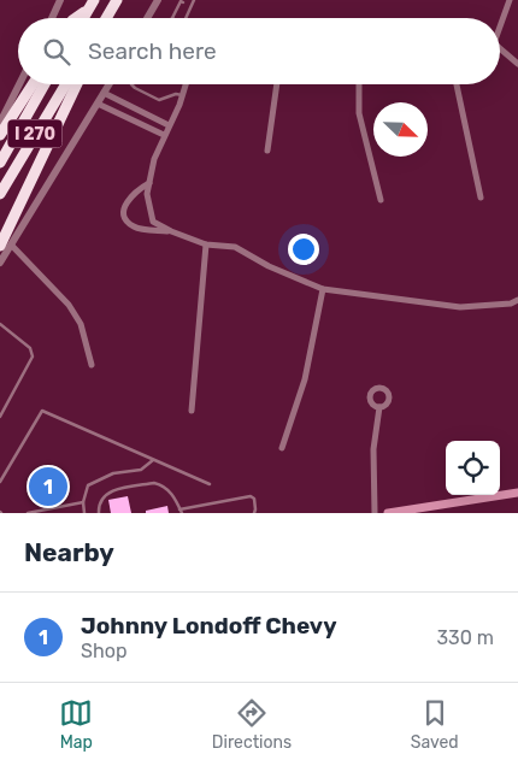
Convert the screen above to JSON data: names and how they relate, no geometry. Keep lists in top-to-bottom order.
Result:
{
  "streets": {
    "highway": ["I 270"]
  },
  "north": "bottom right",
  "page": {
    "search": "Search here",
    "pins": "1",
    "heading": "Nearby",
    "list": [
      {
        "mark": "1",
        "name": "Johnny Londoff Chevy",
        "note": "Shop",
        "value": "330 m"
      }
    ],
    "nav": ["Map", "Directions", "Saved"]
  }
}
